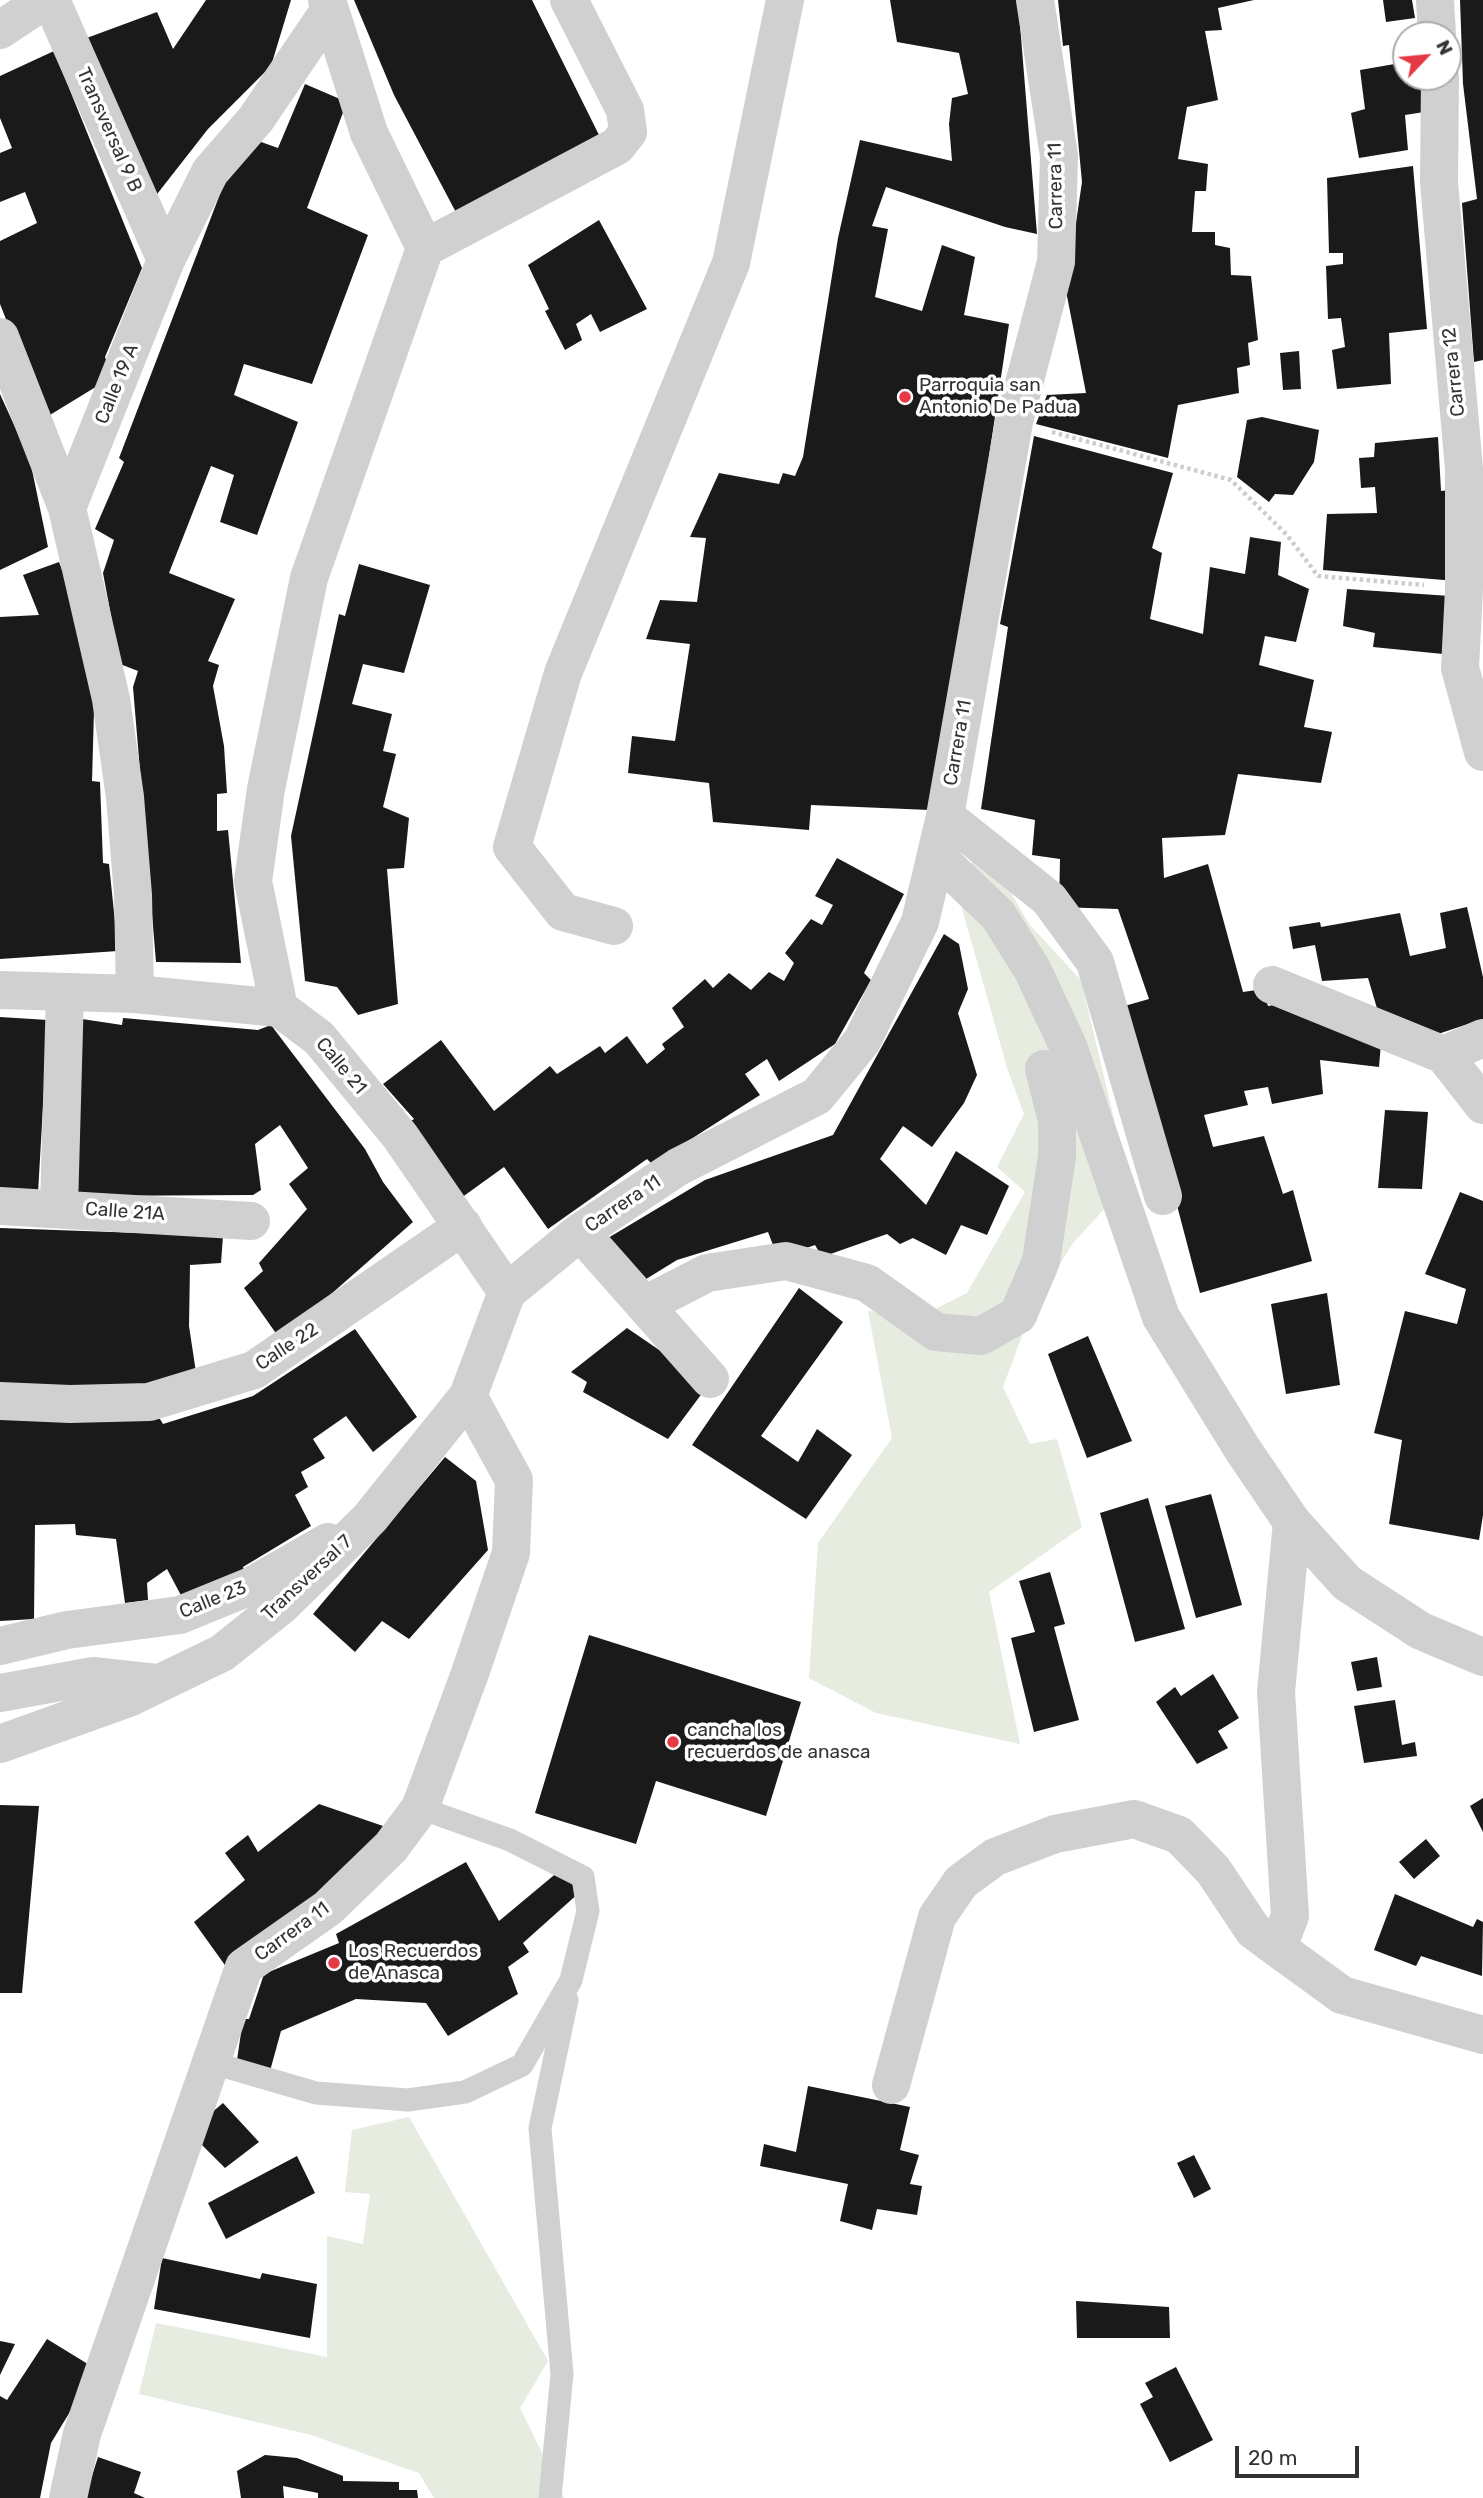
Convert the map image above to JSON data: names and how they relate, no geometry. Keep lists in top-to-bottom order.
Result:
{
  "streets": {
    "street": [
      "Transversal 9 B",
      "Carrera 11",
      "Carrera 12",
      "Calle 19 A",
      "Calle 21",
      "Calle 21A",
      "Calle 22",
      "Transversal 7",
      "Calle 23"
    ]
  },
  "crossings": [
    ["Transversal 9 B", "Calle 19 A"],
    ["Carrera 11", "Calle 21"],
    ["Carrera 11", "Transversal 7"],
    ["Calle 21", "Calle 22"],
    ["Calle 21", "Transversal 7"],
    ["Transversal 7", "Calle 23"]
  ],
  "places": ["Parroquia san Antonio De Padua", "cancha los recuerdos de anasca", "Los Recuerdos de Anasca"],
  "scale_bar": "20 m",
  "north": "top right"
}
